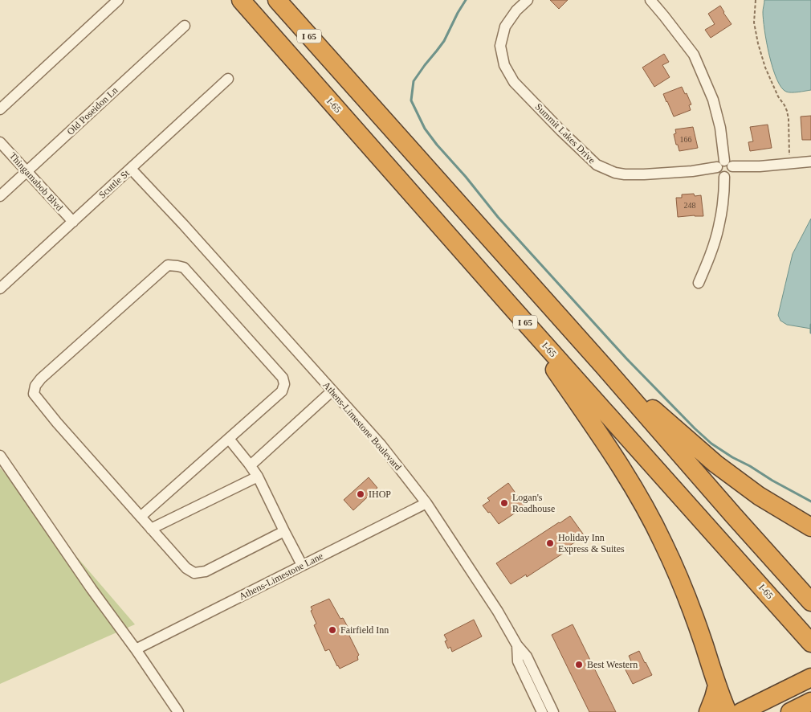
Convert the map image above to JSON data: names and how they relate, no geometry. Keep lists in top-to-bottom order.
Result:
{
  "streets": {
    "highway": ["I 65", "I-65"],
    "street": [
      "Old Poseidon Ln",
      "Summit Lakes Drive",
      "Thingamabob Blvd",
      "Scuttle St",
      "Athens-Limestone Boulevard",
      "Athens-Limestone Lane"
    ]
  },
  "crossings": [
    ["Old Poseidon Ln", "Thingamabob Blvd"],
    ["Thingamabob Blvd", "Scuttle St"],
    ["Scuttle St", "Athens-Limestone Boulevard"],
    ["Athens-Limestone Boulevard", "Athens-Limestone Lane"]
  ],
  "places": [
    "IHOP",
    "Logan's Roadhouse",
    "Holiday Inn Express & Suites",
    "Fairfield Inn",
    "Best Western"
  ],
  "house_numbers": ["166", "248"]
}
